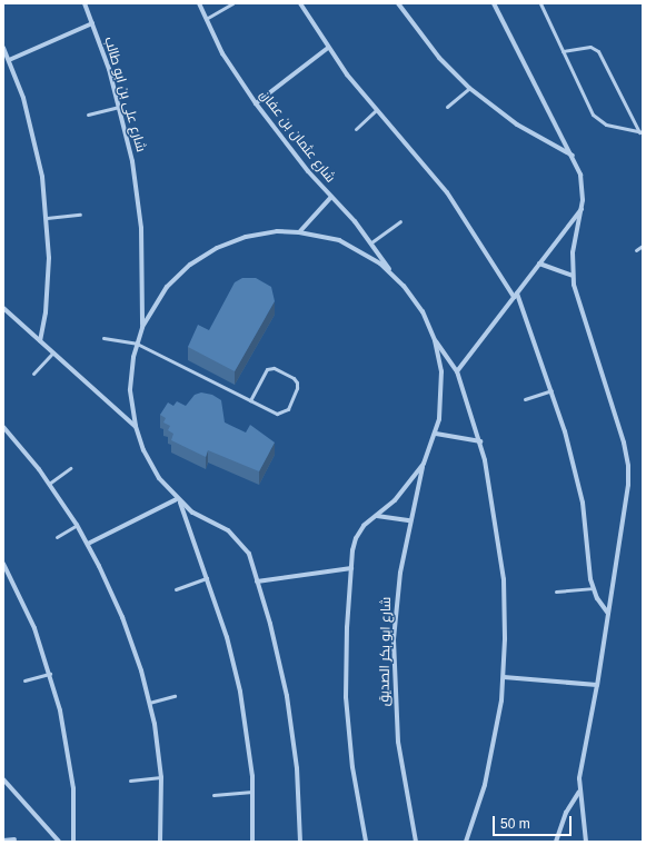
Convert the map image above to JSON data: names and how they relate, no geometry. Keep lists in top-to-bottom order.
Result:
{
  "streets": {
    "street": ["شارع على بن ابو طالب", "شارع عثمان بن عفان", "شارع ابو بكر الصديق"]
  },
  "scale_bar": "50 m"
}
